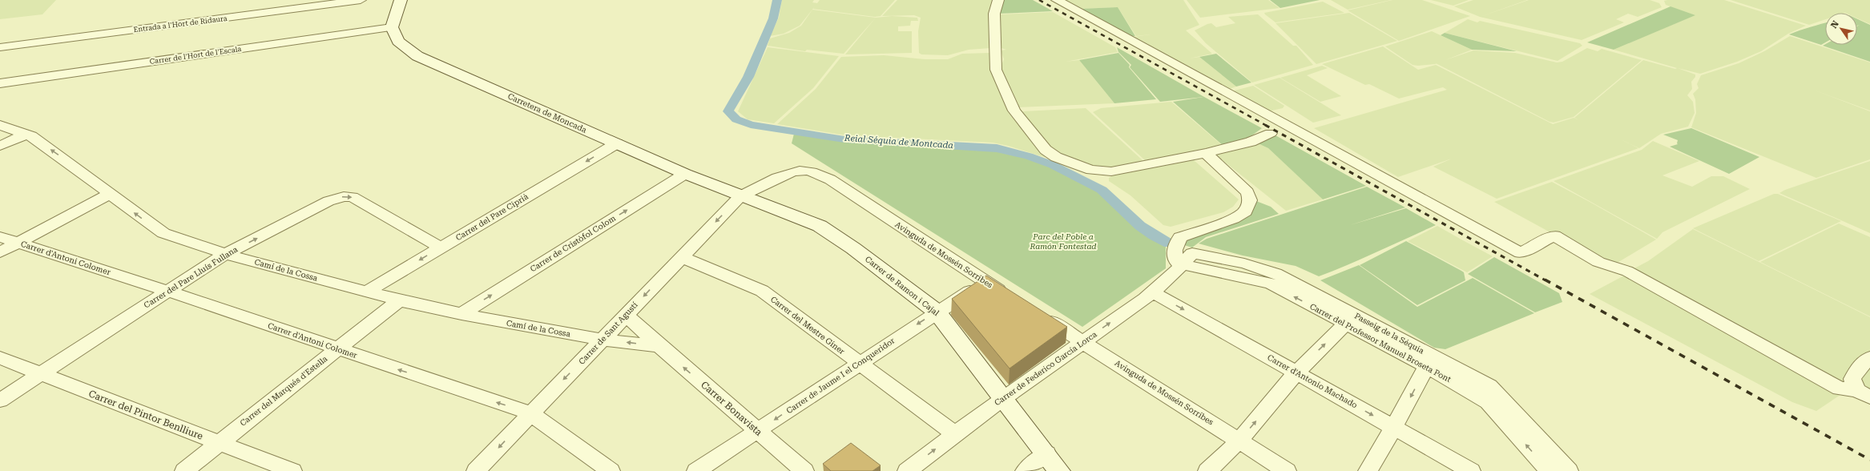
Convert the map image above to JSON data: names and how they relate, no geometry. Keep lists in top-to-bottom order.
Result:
{
  "streets": {
    "street": [
      "Entrada a l'Hort de Ridaura",
      "Carrer de l'Hort de l'Escala",
      "Carretera de Moncada",
      "Carrer del Pare Ciprià",
      "Carrer de Cristòfol Colom",
      "Avinguda de Mossén Sorribes",
      "Carrer d'Antoni Colomer",
      "Camí de la Cossa",
      "Carrer del Pare Lluís Fullana",
      "Carrer de Ramon i Cajal",
      "Carrer del Mestre Giner",
      "Carrer de Sant Agustí",
      "Passeig de la Séquia",
      "Carrer del Professor Manuel Broseta Pont",
      "Carrer de Federico García Lorca",
      "Carrer de Jaume I el Conqueridor",
      "Carrer d'Antonio Machado",
      "Carrer del Marqués d'Estella",
      "Carrer Bonavista",
      "Carrer del Pintor Benlliure"
    ]
  },
  "crossings": [
    ["Carrer de l'Hort de l'Escala", "Carretera de Moncada"],
    ["Carretera de Moncada", "Carrer del Pare Ciprià"],
    ["Carretera de Moncada", "Carrer de Cristòfol Colom"],
    ["Carretera de Moncada", "Avinguda de Mossén Sorribes"],
    ["Carretera de Moncada", "Carrer de Ramon i Cajal"],
    ["Carretera de Moncada", "Carrer de Sant Agustí"],
    ["Carrer del Pare Ciprià", "Camí de la Cossa"],
    ["Carrer del Pare Ciprià", "Carrer del Pare Lluís Fullana"],
    ["Carrer de Cristòfol Colom", "Camí de la Cossa"],
    ["Avinguda de Mossén Sorribes", "Carrer de Ramon i Cajal"],
    ["Avinguda de Mossén Sorribes", "Carrer de Sant Agustí"],
    ["Avinguda de Mossén Sorribes", "Carrer de Federico García Lorca"],
    ["Avinguda de Mossén Sorribes", "Carrer de Jaume I el Conqueridor"],
    ["Carrer d'Antoni Colomer", "Carrer del Pare Lluís Fullana"],
    ["Carrer d'Antoni Colomer", "Carrer de Sant Agustí"],
    ["Carrer d'Antoni Colomer", "Carrer del Marqués d'Estella"],
    ["Camí de la Cossa", "Carrer del Pare Lluís Fullana"],
    ["Camí de la Cossa", "Carrer de Sant Agustí"],
    ["Camí de la Cossa", "Carrer del Marqués d'Estella"],
    ["Carrer del Pare Lluís Fullana", "Carrer del Pintor Benlliure"],
    ["Carrer de Ramon i Cajal", "Carrer de Sant Agustí"],
    ["Carrer de Ramon i Cajal", "Carrer de Federico García Lorca"],
    ["Carrer de Ramon i Cajal", "Carrer de Jaume I el Conqueridor"],
    ["Carrer del Mestre Giner", "Carrer de Sant Agustí"],
    ["Carrer del Mestre Giner", "Carrer de Federico García Lorca"],
    ["Carrer del Mestre Giner", "Carrer de Jaume I el Conqueridor"],
    ["Carrer de Sant Agustí", "Carrer Bonavista"],
    ["Passeig de la Séquia", "Carrer del Professor Manuel Broseta Pont"],
    ["Passeig de la Séquia", "Carrer de Federico García Lorca"],
    ["Carrer del Professor Manuel Broseta Pont", "Carrer de Federico García Lorca"],
    ["Carrer de Federico García Lorca", "Carrer d'Antonio Machado"],
    ["Carrer de Jaume I el Conqueridor", "Carrer Bonavista"],
    ["Carrer del Marqués d'Estella", "Carrer del Pintor Benlliure"]
  ],
  "one_way": [
    "Carrer del Pare Ciprià",
    "Carrer de Cristòfol Colom",
    "Camí de la Cossa",
    "Carrer del Pare Lluís Fullana",
    "Carrer de Sant Agustí",
    "Carrer del Professor Manuel Broseta Pont",
    "Carrer de Federico García Lorca",
    "Carrer de Jaume I el Conqueridor",
    "Carrer d'Antonio Machado",
    "Carrer Bonavista"
  ],
  "water": ["Reial Séquia de Montcada"],
  "parks": ["Parc del Poble a Ramón Fontestad"],
  "north": "top left"
}
